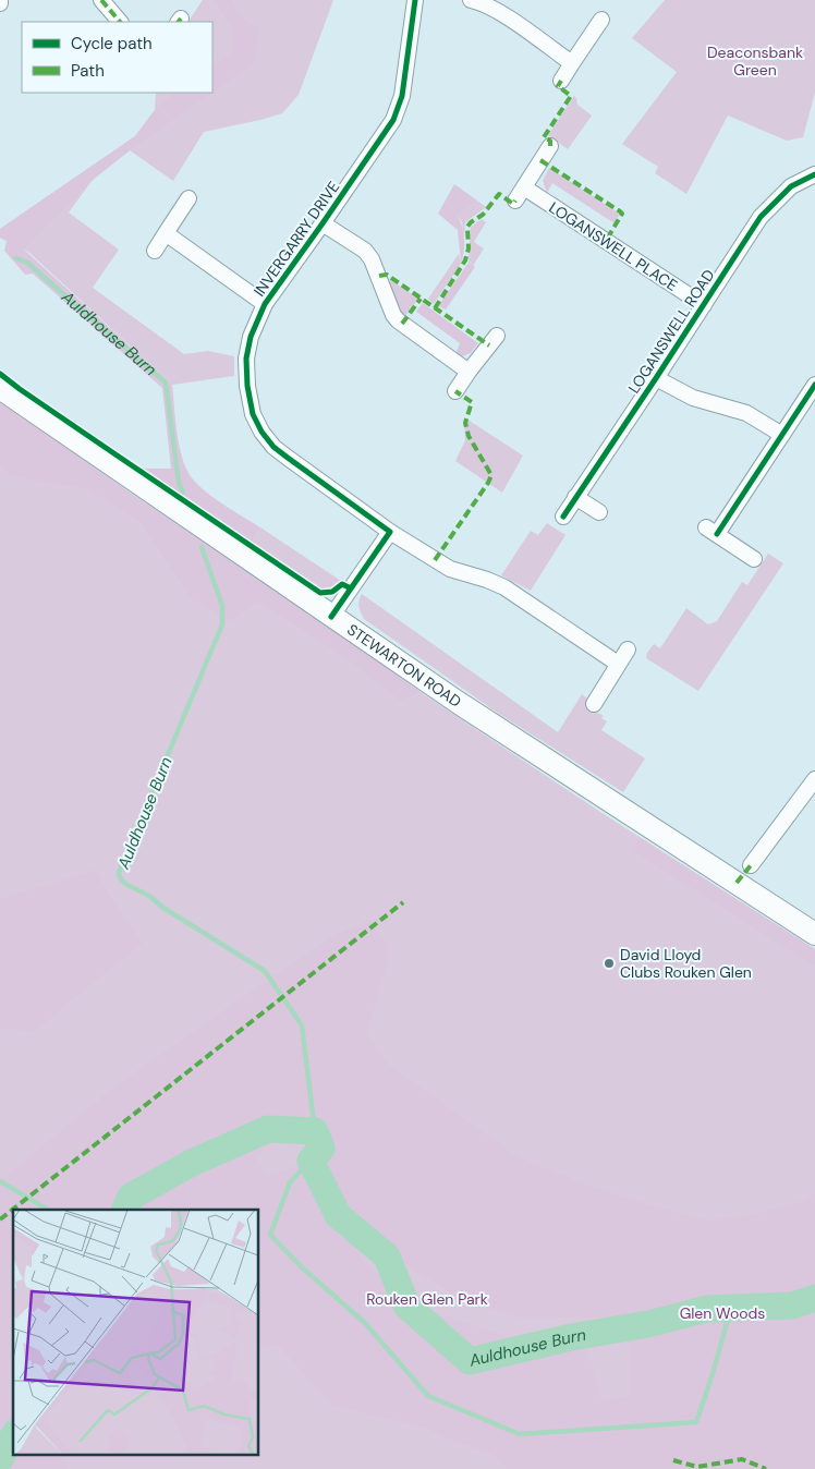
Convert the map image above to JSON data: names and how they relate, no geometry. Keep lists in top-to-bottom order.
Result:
{
  "streets": {
    "main road": ["STEWARTON ROAD"],
    "street": ["INVERGARRY DRIVE", "LOGANSWELL PLACE", "LOGANSWELL ROAD"]
  },
  "crossings": [
    ["LOGANSWELL PLACE", "LOGANSWELL ROAD"]
  ],
  "water": ["Auldhouse Burn"],
  "parks": ["Deaconsbank Green", "Rouken Glen Park", "Glen Woods"],
  "places": ["David Lloyd Clubs Rouken Glen"],
  "legend": ["Cycle path", "Path"]
}
